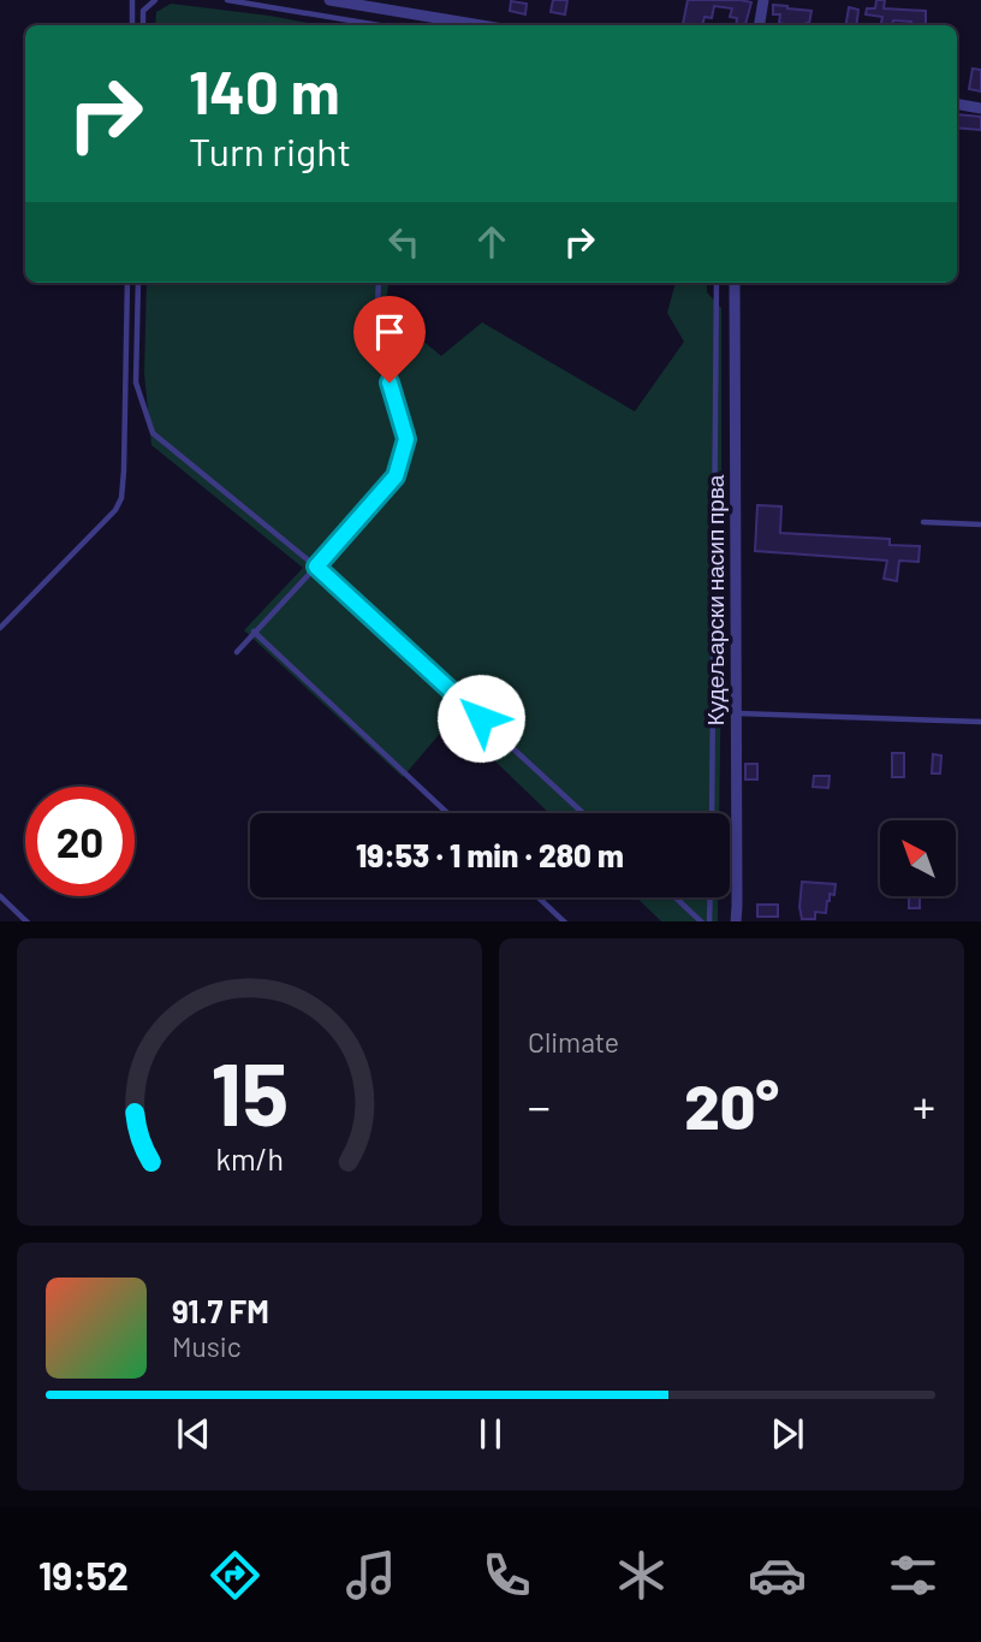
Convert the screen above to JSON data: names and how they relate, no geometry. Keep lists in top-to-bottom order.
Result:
{
  "streets": {
    "street": ["Кудељарски насип прва"]
  },
  "north": "top left",
  "page": {
    "turn": ["140 m", "Turn right"],
    "limit": "20",
    "trip": "19:53 · 1 min · 280 m",
    "tile": "Climate",
    "heat": ["−", "20°", "+"],
    "song": ["91.7 FM", "Music"],
    "tabs": "19:52",
    "gauge": ["15", "km/h"]
  }
}
